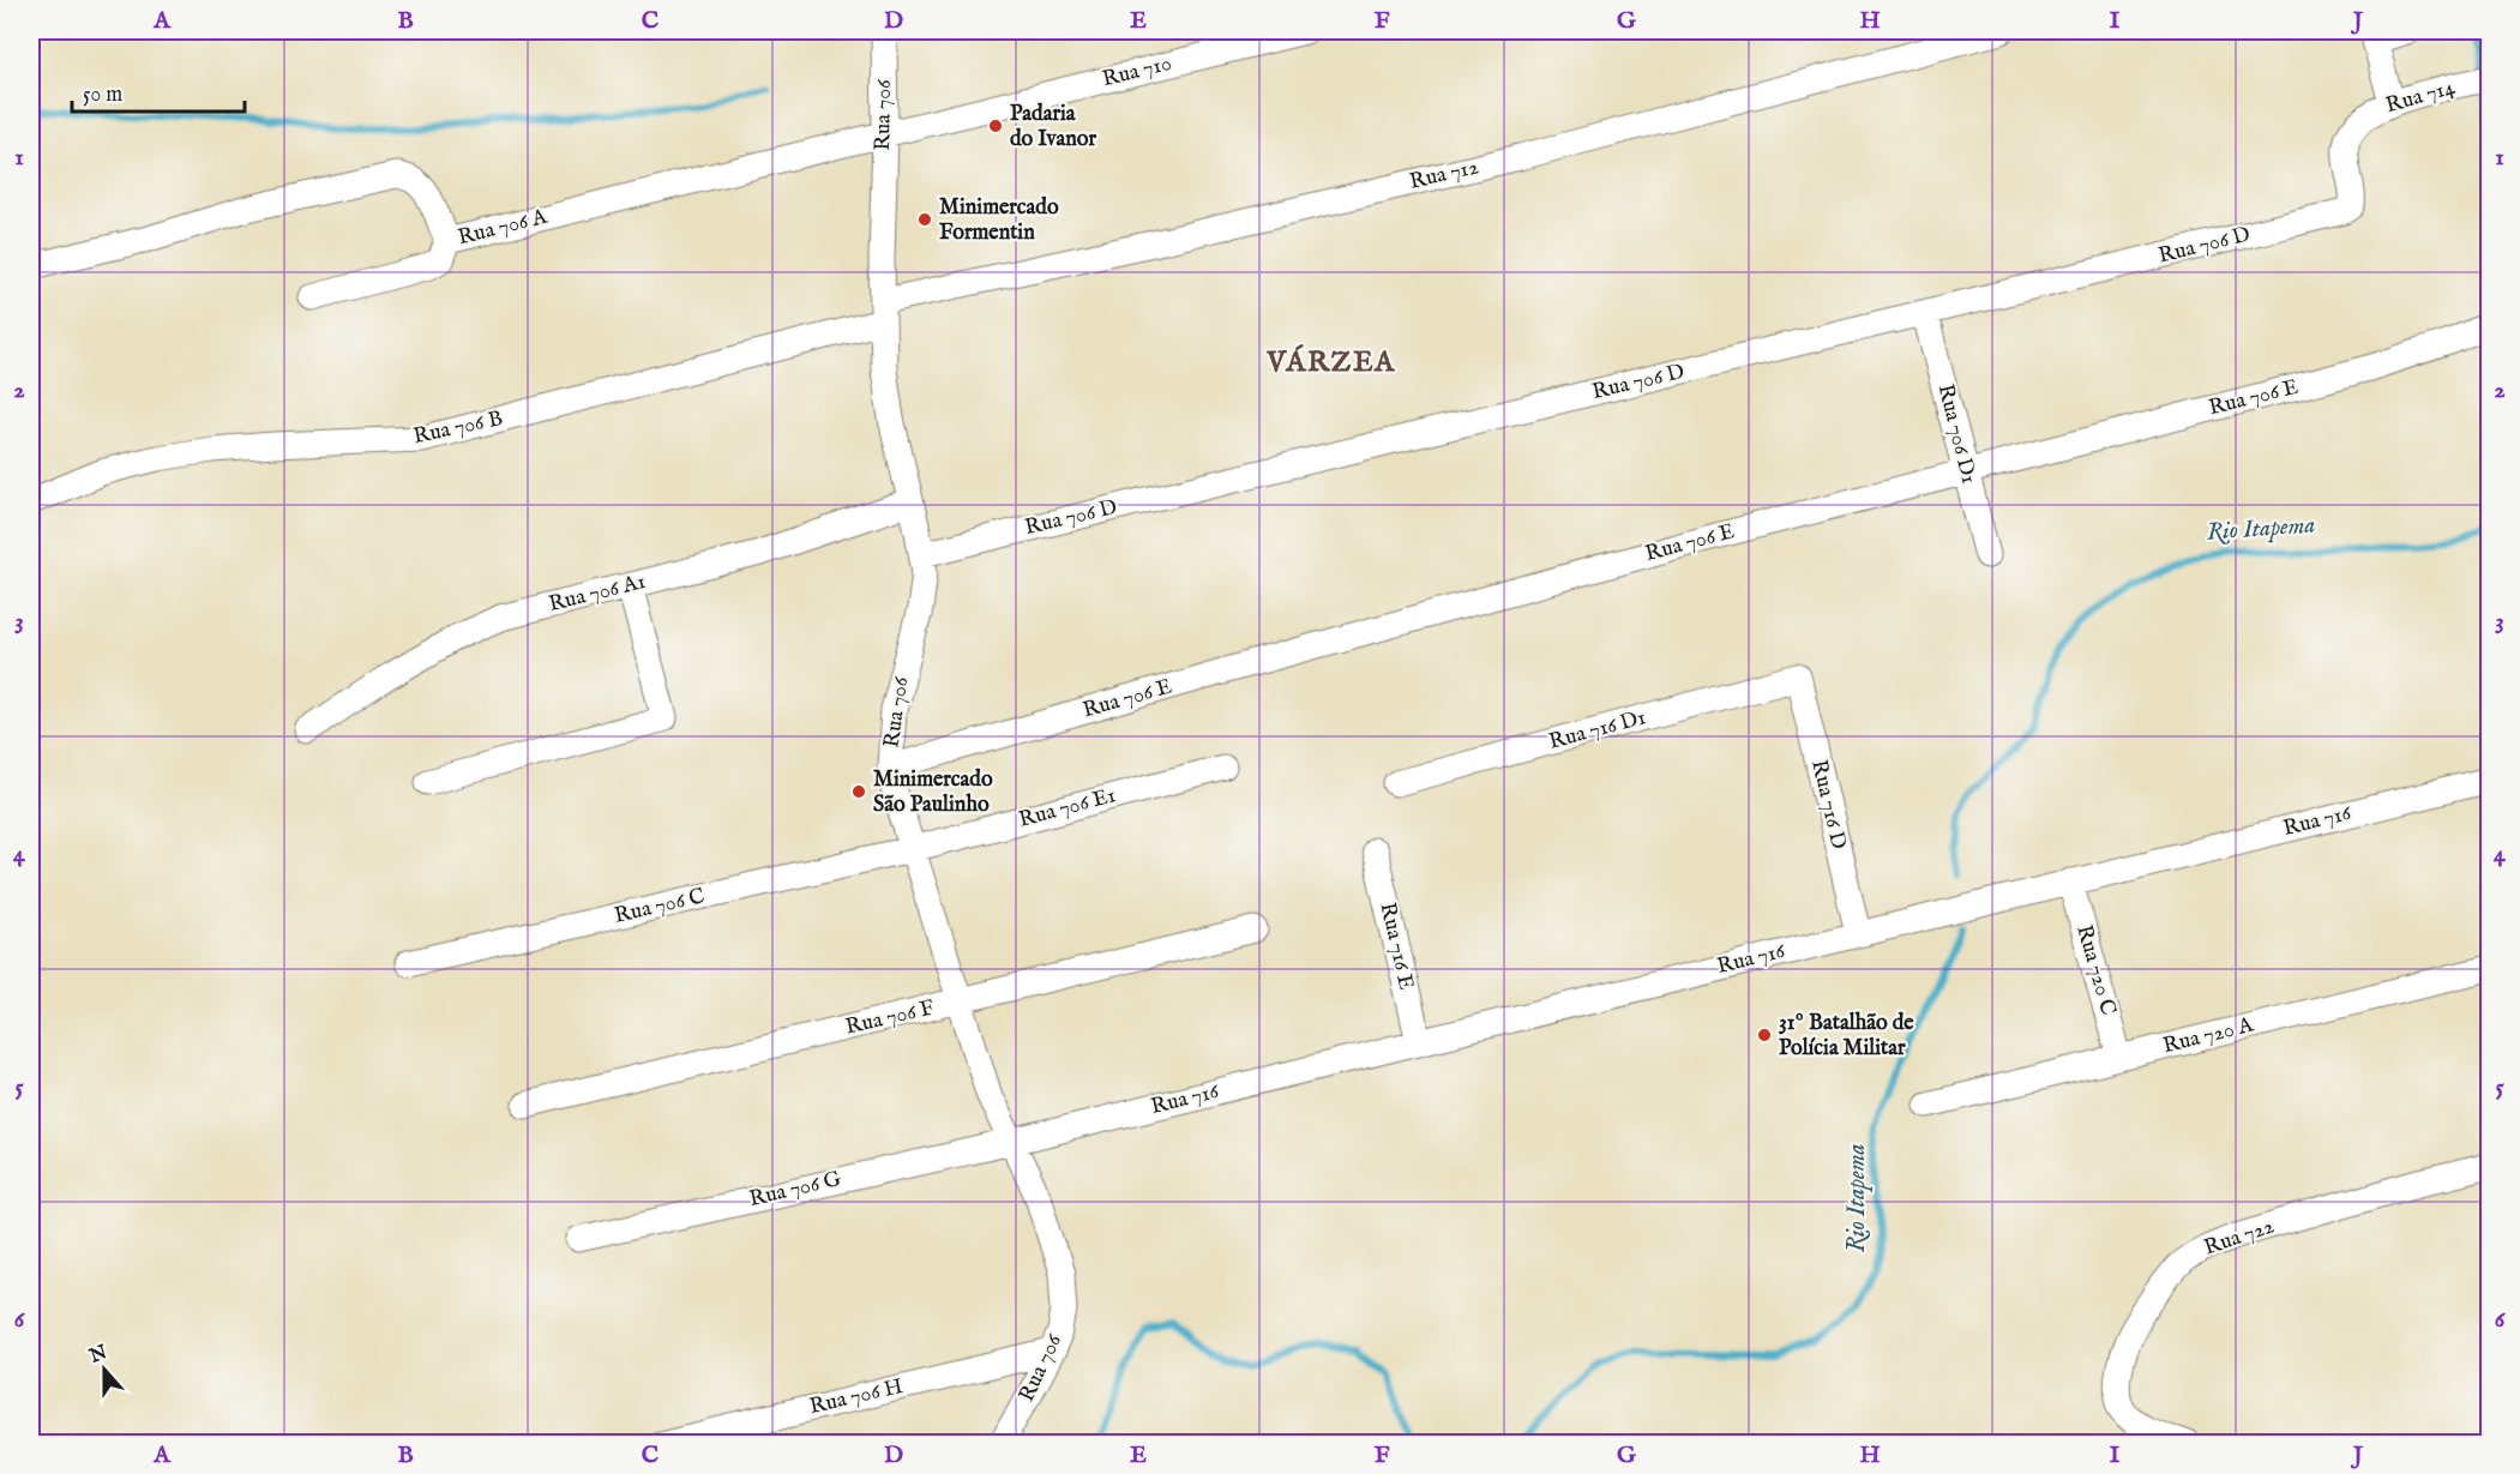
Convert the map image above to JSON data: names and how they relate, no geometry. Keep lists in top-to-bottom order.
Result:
{
  "streets": {
    "street": [
      "Rua 710",
      "Rua 714",
      "Rua 706",
      "Rua 712",
      "Rua 706 A",
      "Rua 706 D",
      "Rua 706 E",
      "Rua 706 B",
      "Rua 706 D1",
      "Rua 706 A1",
      "Rua 716 D1",
      "Rua 716 D",
      "Rua 706 E1",
      "Rua 716",
      "Rua 706 C",
      "Rua 716 E",
      "Rua 720 C",
      "Rua 706 F",
      "Rua 720 A",
      "Rua 706 G",
      "Rua 722",
      "Rua 706 H"
    ]
  },
  "crossings": [
    ["Rua 710", "Rua 706"],
    ["Rua 710", "Rua 706 A"],
    ["Rua 714", "Rua 706 D"],
    ["Rua 706", "Rua 712"],
    ["Rua 706", "Rua 706 A"],
    ["Rua 706", "Rua 706 D"],
    ["Rua 706", "Rua 706 E"],
    ["Rua 706", "Rua 706 B"],
    ["Rua 706", "Rua 706 A1"],
    ["Rua 706", "Rua 706 E1"],
    ["Rua 706", "Rua 716"],
    ["Rua 706", "Rua 706 C"],
    ["Rua 706", "Rua 706 F"],
    ["Rua 706", "Rua 706 G"],
    ["Rua 706", "Rua 706 H"],
    ["Rua 712", "Rua 706 B"],
    ["Rua 706 D", "Rua 706 D1"],
    ["Rua 706 E", "Rua 706 D1"],
    ["Rua 716 D1", "Rua 716 D"],
    ["Rua 716 D", "Rua 716"],
    ["Rua 706 E1", "Rua 706 C"],
    ["Rua 716", "Rua 716 E"],
    ["Rua 716", "Rua 720 C"],
    ["Rua 716", "Rua 706 G"],
    ["Rua 720 C", "Rua 720 A"]
  ],
  "districts": ["VÁRZEA"],
  "water": ["Rio Itapema"],
  "places": [
    "Padaria do Ivanor",
    "Minimercado Formentin",
    "Minimercado São Paulinho",
    "31º Batalhão de Polícia Militar"
  ],
  "scale_bar": "50 m",
  "north": "top",
  "grid": {
    "columns": [
      "A",
      "B",
      "C",
      "D",
      "E",
      "F",
      "G",
      "H",
      "I",
      "J"
    ],
    "rows": [
      "1",
      "2",
      "3",
      "4",
      "5",
      "6"
    ]
  }
}
